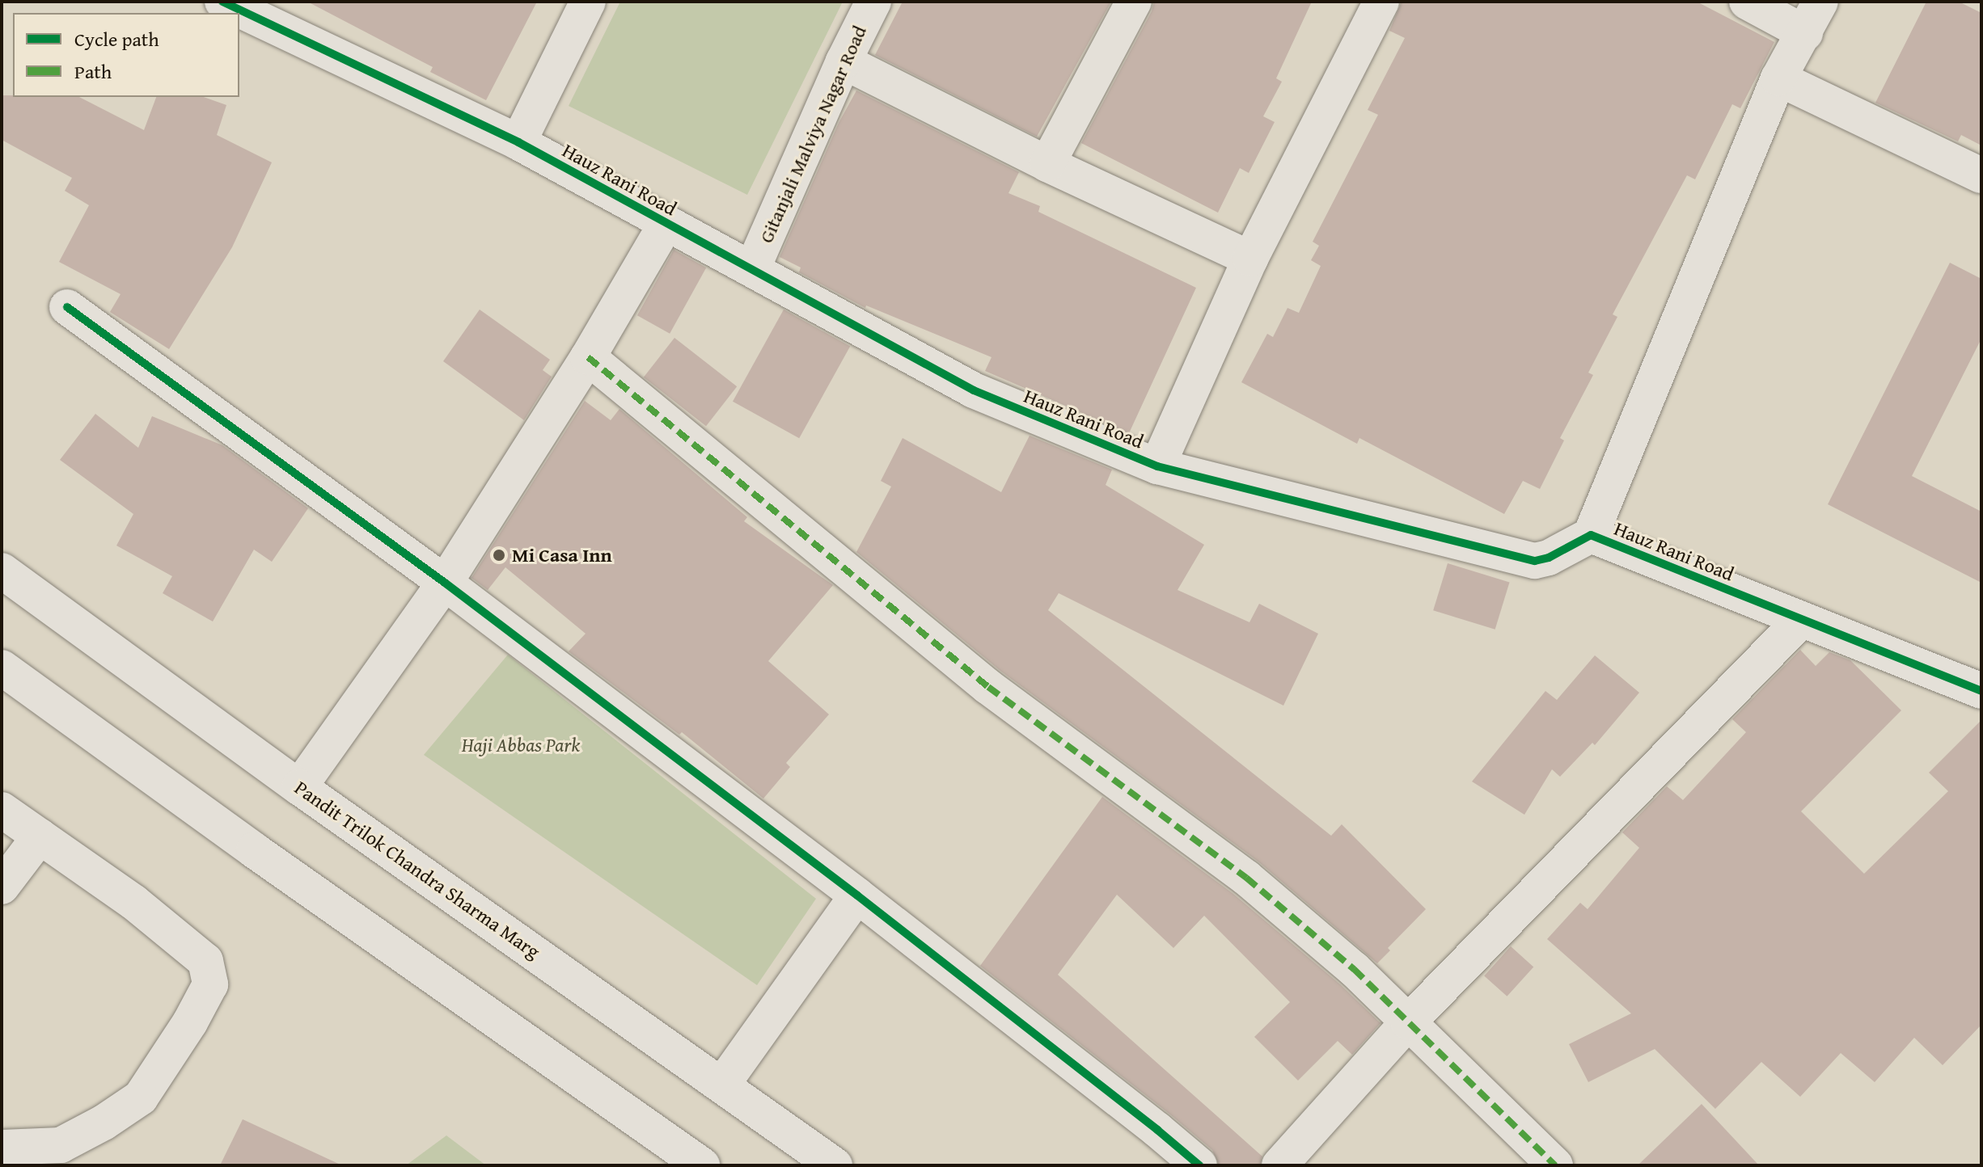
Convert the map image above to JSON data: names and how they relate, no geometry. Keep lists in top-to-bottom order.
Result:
{
  "streets": {
    "street": ["Gitanjali Malviya Nagar Road", "Hauz Rani Road", "Pandit Trilok Chandra Sharma Marg"]
  },
  "crossings": [
    ["Gitanjali Malviya Nagar Road", "Hauz Rani Road"]
  ],
  "parks": ["Haji Abbas Park"],
  "places": ["Mi Casa Inn"],
  "legend": ["Cycle path", "Path"]
}
